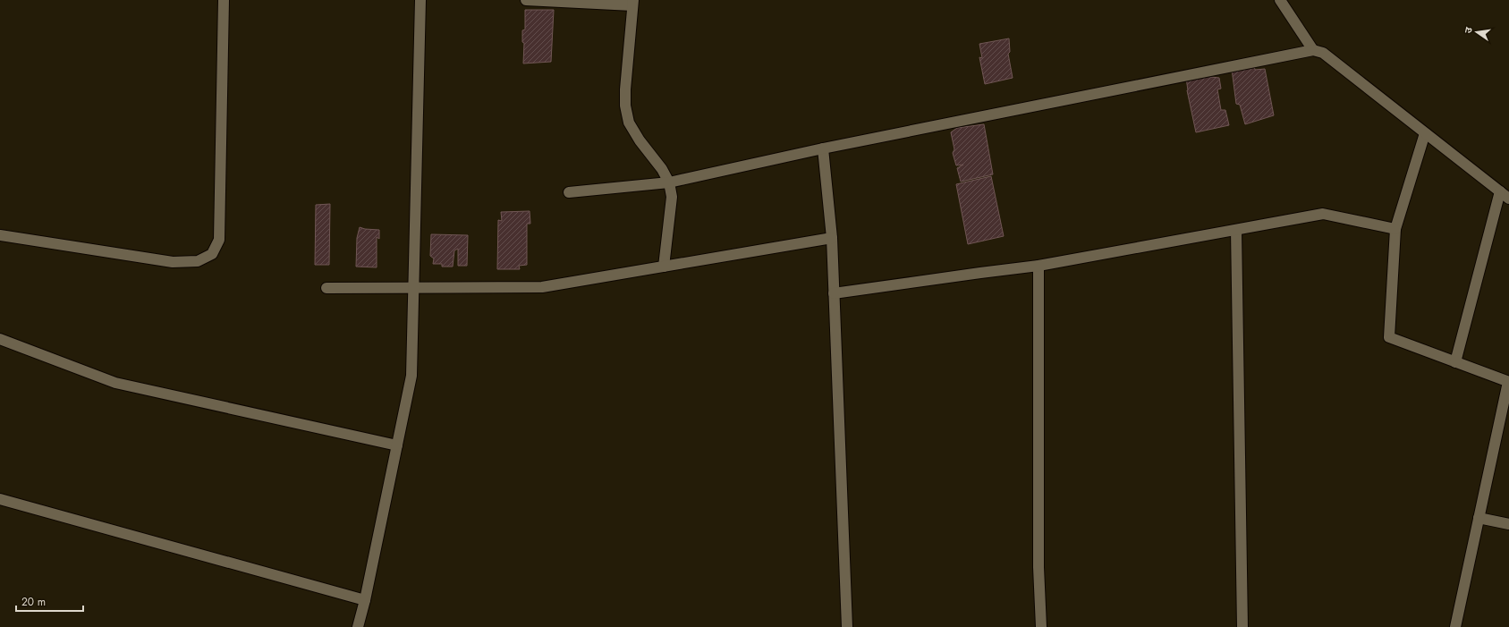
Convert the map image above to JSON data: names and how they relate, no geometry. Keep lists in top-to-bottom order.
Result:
{
  "scale_bar": "20 m",
  "north": "left"
}
